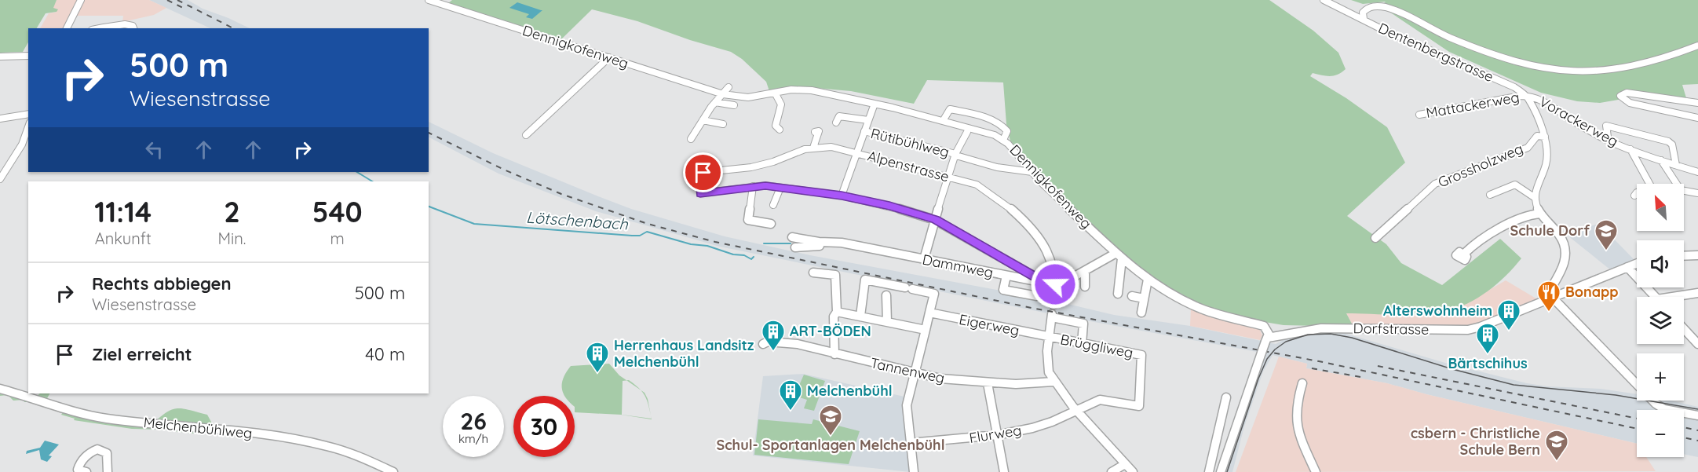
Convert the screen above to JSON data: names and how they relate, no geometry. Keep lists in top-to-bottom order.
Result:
{
  "streets": {
    "street": [
      "Dennigkofenweg",
      "Dentenbergstrasse",
      "Mattackerweg",
      "Vorackerweg",
      "Rütibühlweg",
      "Grossholzweg",
      "Alpenstrasse",
      "Dammweg",
      "Eigerweg",
      "Dorfstrasse",
      "Brüggliweg",
      "Tannenweg",
      "Melchenbühlweg",
      "Flurweg"
    ]
  },
  "crossings": [
    ["Dennigkofenweg", "Rütibühlweg"],
    ["Dennigkofenweg", "Dorfstrasse"],
    ["Dentenbergstrasse", "Mattackerweg"],
    ["Dentenbergstrasse", "Vorackerweg"],
    ["Mattackerweg", "Vorackerweg"],
    ["Alpenstrasse", "Dammweg"],
    ["Eigerweg", "Brüggliweg"],
    ["Brüggliweg", "Flurweg"]
  ],
  "water": ["Lötschenbach"],
  "places": {
    "school or university": ["Schule Dorf", "Schul- Sportanlagen Melchenbühl", "csbern - Christliche Schule Bern"],
    "restaurant": ["Bonapp"],
    "building": [
      "Alterswohnheim",
      "ART-BÖDEN",
      "Bärtschihus",
      "Herrenhaus Landsitz Melchenbühl",
      "Melchenbühl"
    ]
  },
  "north": "top left",
  "page": {
    "turn": ["500 m", "Wiesenstrasse"],
    "eta": [
      "11:14",
      "Ankunft",
      "2",
      "Min.",
      "540",
      "m"
    ],
    "map_buttons": ["+", "−"],
    "list": [
      {
        "name": "Rechts abbiegen",
        "note": "Wiesenstrasse",
        "value": "500 m"
      },
      {
        "name": "Ziel erreicht",
        "value": "40 m"
      }
    ],
    "speed": "26 km/h",
    "limit": "30"
  }
}
